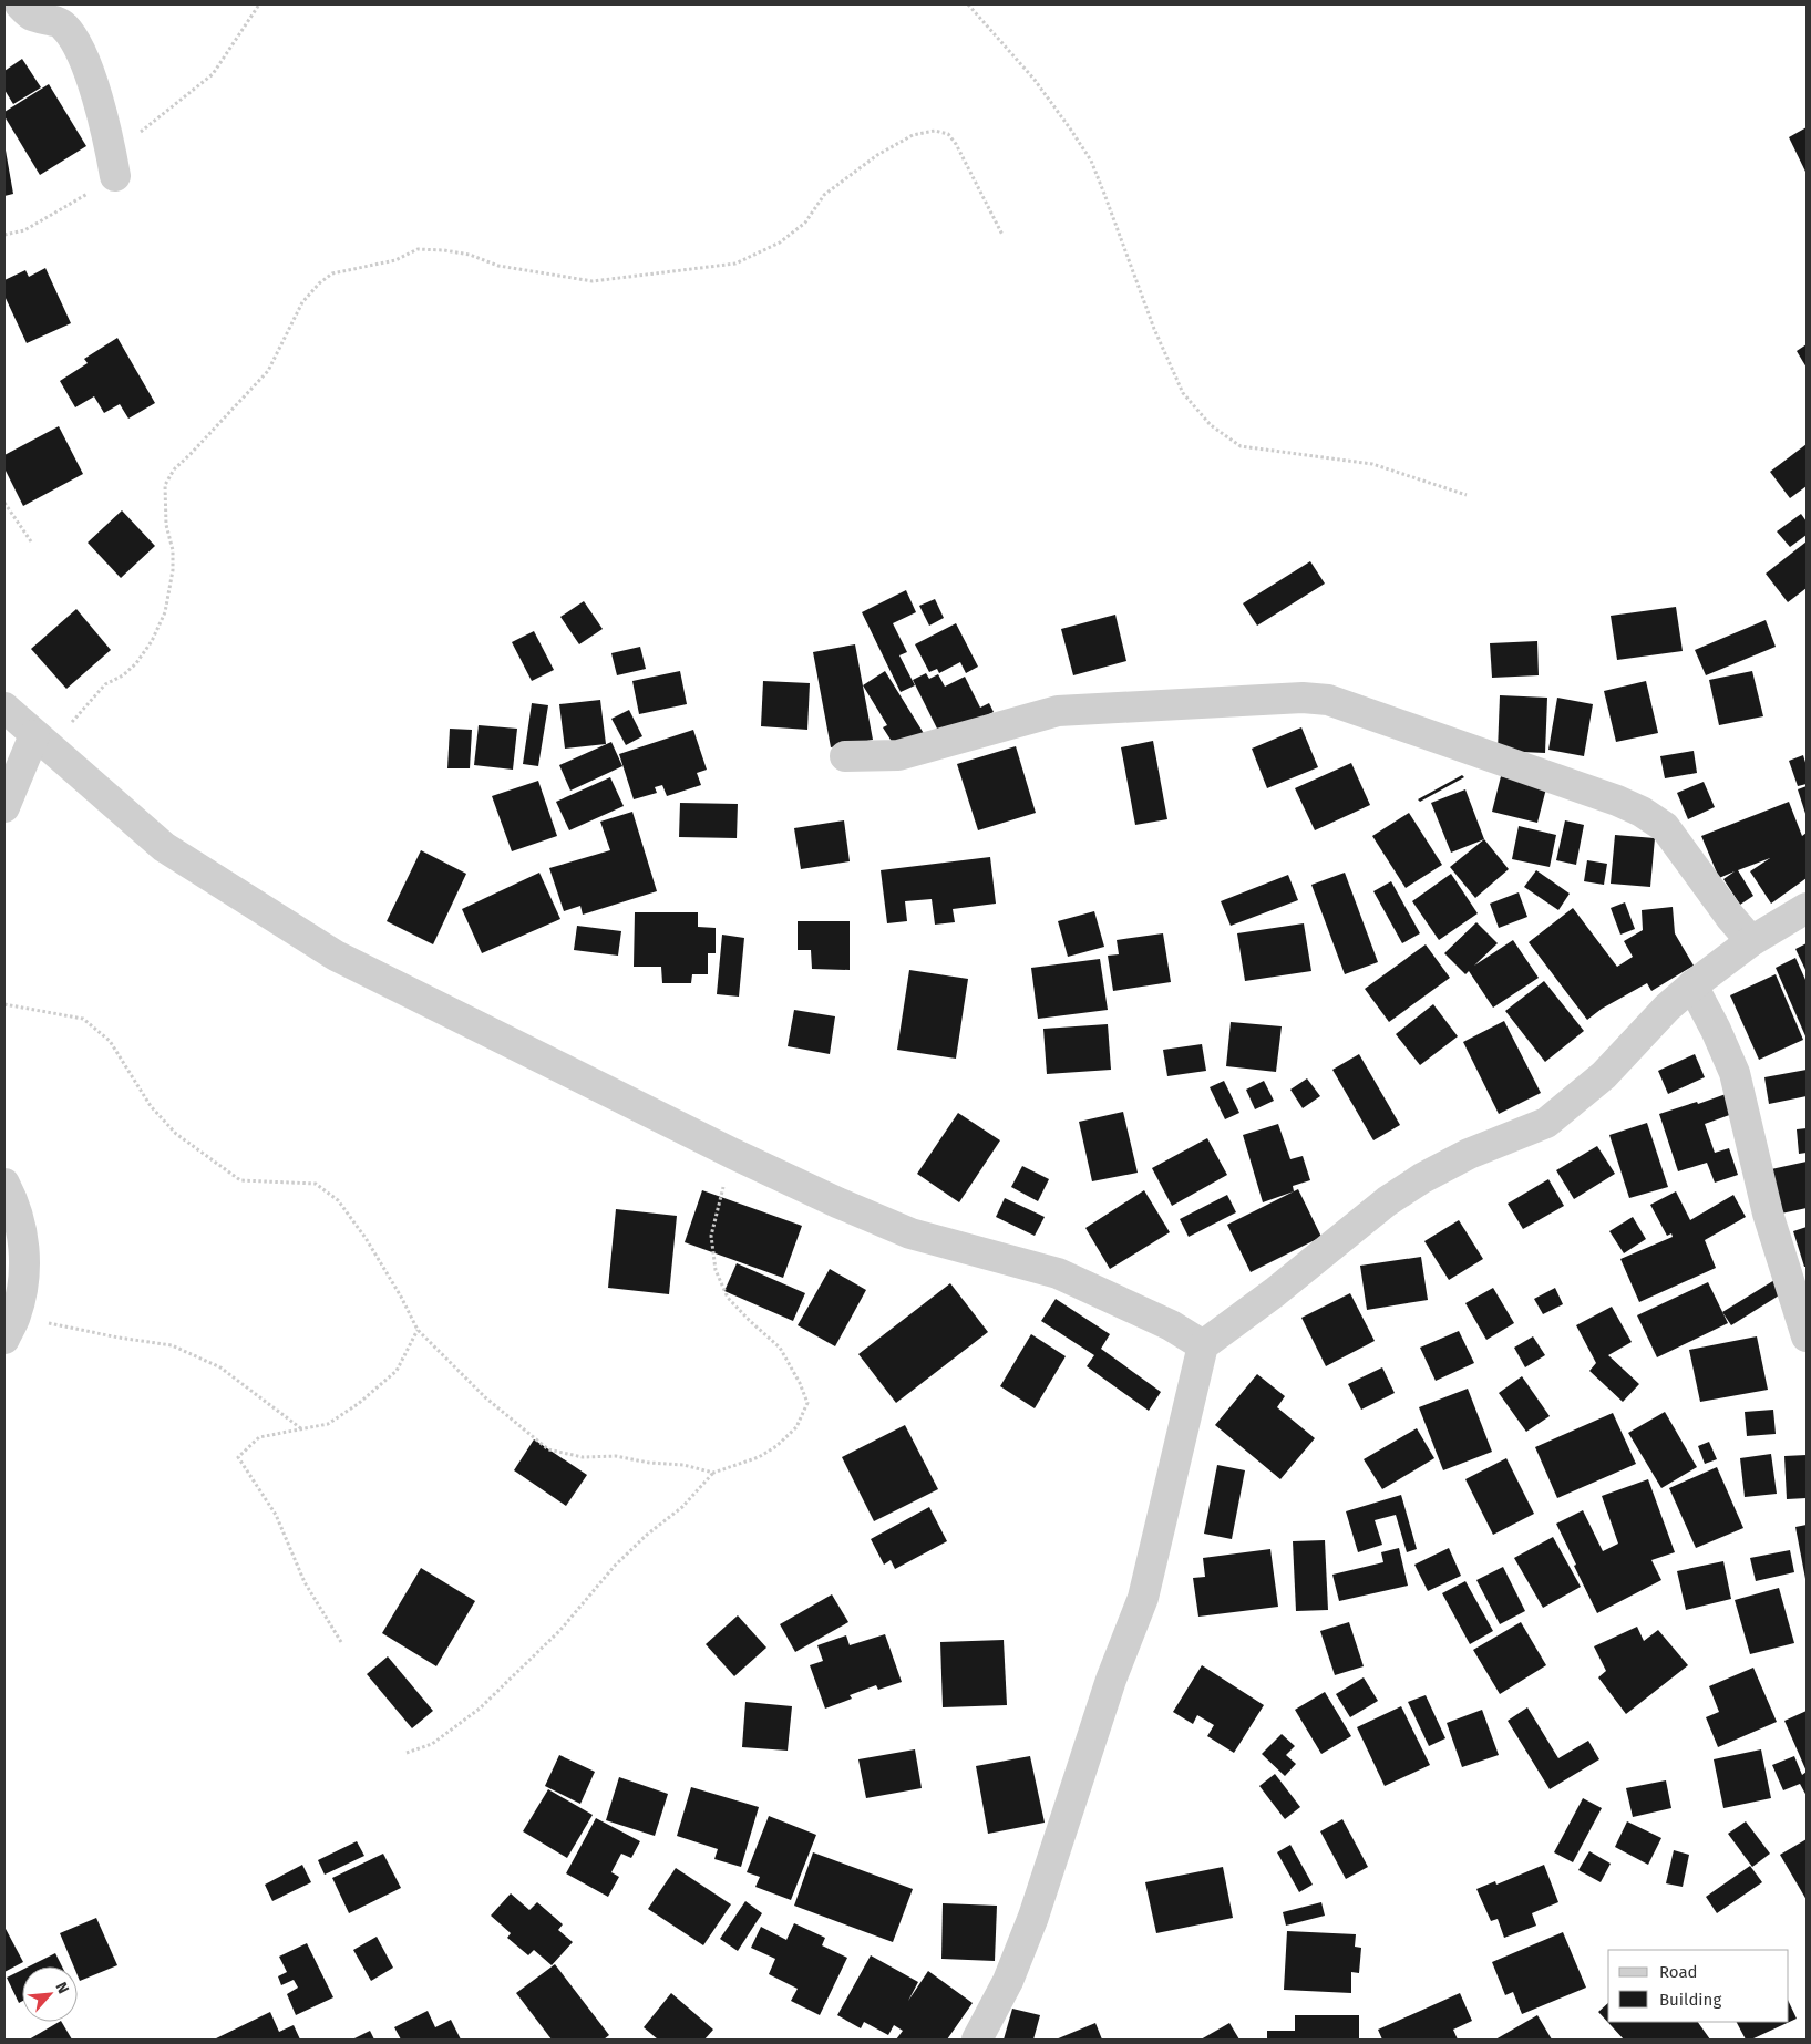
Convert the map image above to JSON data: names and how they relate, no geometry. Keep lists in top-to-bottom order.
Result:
{
  "legend": ["Road", "Building"],
  "north": "top right"
}
